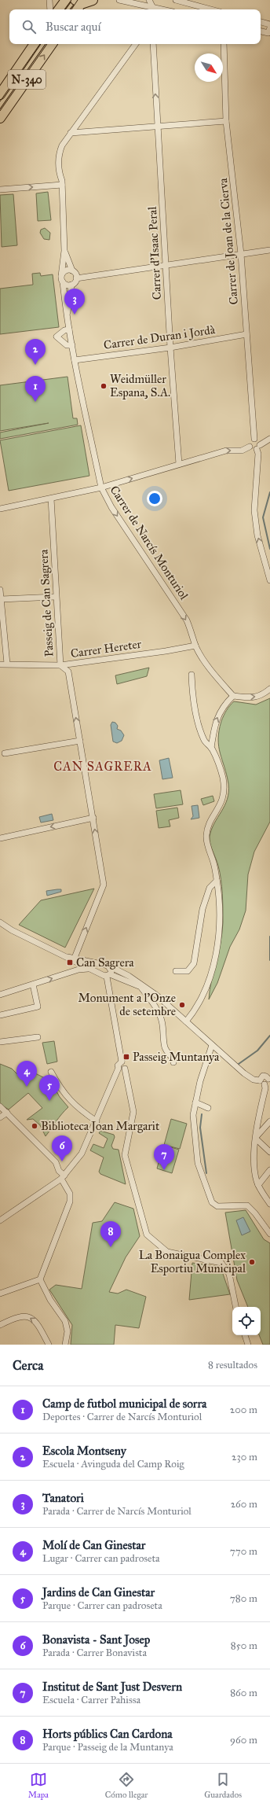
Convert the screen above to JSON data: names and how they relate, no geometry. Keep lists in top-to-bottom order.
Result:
{
  "streets": {
    "main road": ["N-340"],
    "street": [
      "Carrer de Joan de la Cierva",
      "Carrer d'Isaac Peral",
      "Carrer de Duran i Jordà",
      "Carrer de Narcís Monturiol",
      "Passeig de Can Sagrera",
      "Carrer Hereter"
    ]
  },
  "crossings": [
    ["Carrer de Joan de la Cierva", "Carrer de Duran i Jordà"],
    ["Carrer d'Isaac Peral", "Carrer de Duran i Jordà"],
    ["Carrer de Duran i Jordà", "Carrer de Narcís Monturiol"],
    ["Carrer de Narcís Monturiol", "Carrer Hereter"],
    ["Passeig de Can Sagrera", "Carrer Hereter"]
  ],
  "one_way": ["Carrer de Narcís Monturiol", "Passeig de Can Sagrera"],
  "districts": ["CAN SAGRERA"],
  "places": {
    "other": [
      "Weidmüller Espana, S.A.",
      "Monument a l'Onze de setembre",
      "Biblioteca Joan Margarit",
      "La Bonaigua Complex Esportiu Municipal"
    ],
    "transit": ["Can Sagrera", "Passeig Muntanya"]
  },
  "north": "bottom right",
  "page": {
    "search": "Buscar aquí",
    "pins": [
      "3",
      "2",
      "1",
      "4",
      "5",
      "6",
      "7",
      "8"
    ],
    "heading": ["Cerca", "8 resultados"],
    "list": [
      {
        "mark": "1",
        "name": "Camp de futbol municipal de sorra",
        "note": "Deportes · Carrer de Narcís Monturiol",
        "value": "200 m"
      },
      {
        "mark": "2",
        "name": "Escola Montseny",
        "note": "Escuela · Avinguda del Camp Roig",
        "value": "230 m"
      },
      {
        "mark": "3",
        "name": "Tanatori",
        "note": "Parada · Carrer de Narcís Monturiol",
        "value": "260 m"
      },
      {
        "mark": "4",
        "name": "Molí de Can Ginestar",
        "note": "Lugar · Carrer can padroseta",
        "value": "770 m"
      },
      {
        "mark": "5",
        "name": "Jardins de Can Ginestar",
        "note": "Parque · Carrer can padroseta",
        "value": "780 m"
      },
      {
        "mark": "6",
        "name": "Bonavista - Sant Josep",
        "note": "Parada · Carrer Bonavista",
        "value": "850 m"
      },
      {
        "mark": "7",
        "name": "Institut de Sant Just Desvern",
        "note": "Escuela · Carrer Pahissa",
        "value": "860 m"
      },
      {
        "mark": "8",
        "name": "Horts públics Can Cardona",
        "note": "Parque · Passeig de la Muntanya",
        "value": "960 m"
      }
    ],
    "nav": ["Mapa", "Cómo llegar", "Guardados"]
  }
}
